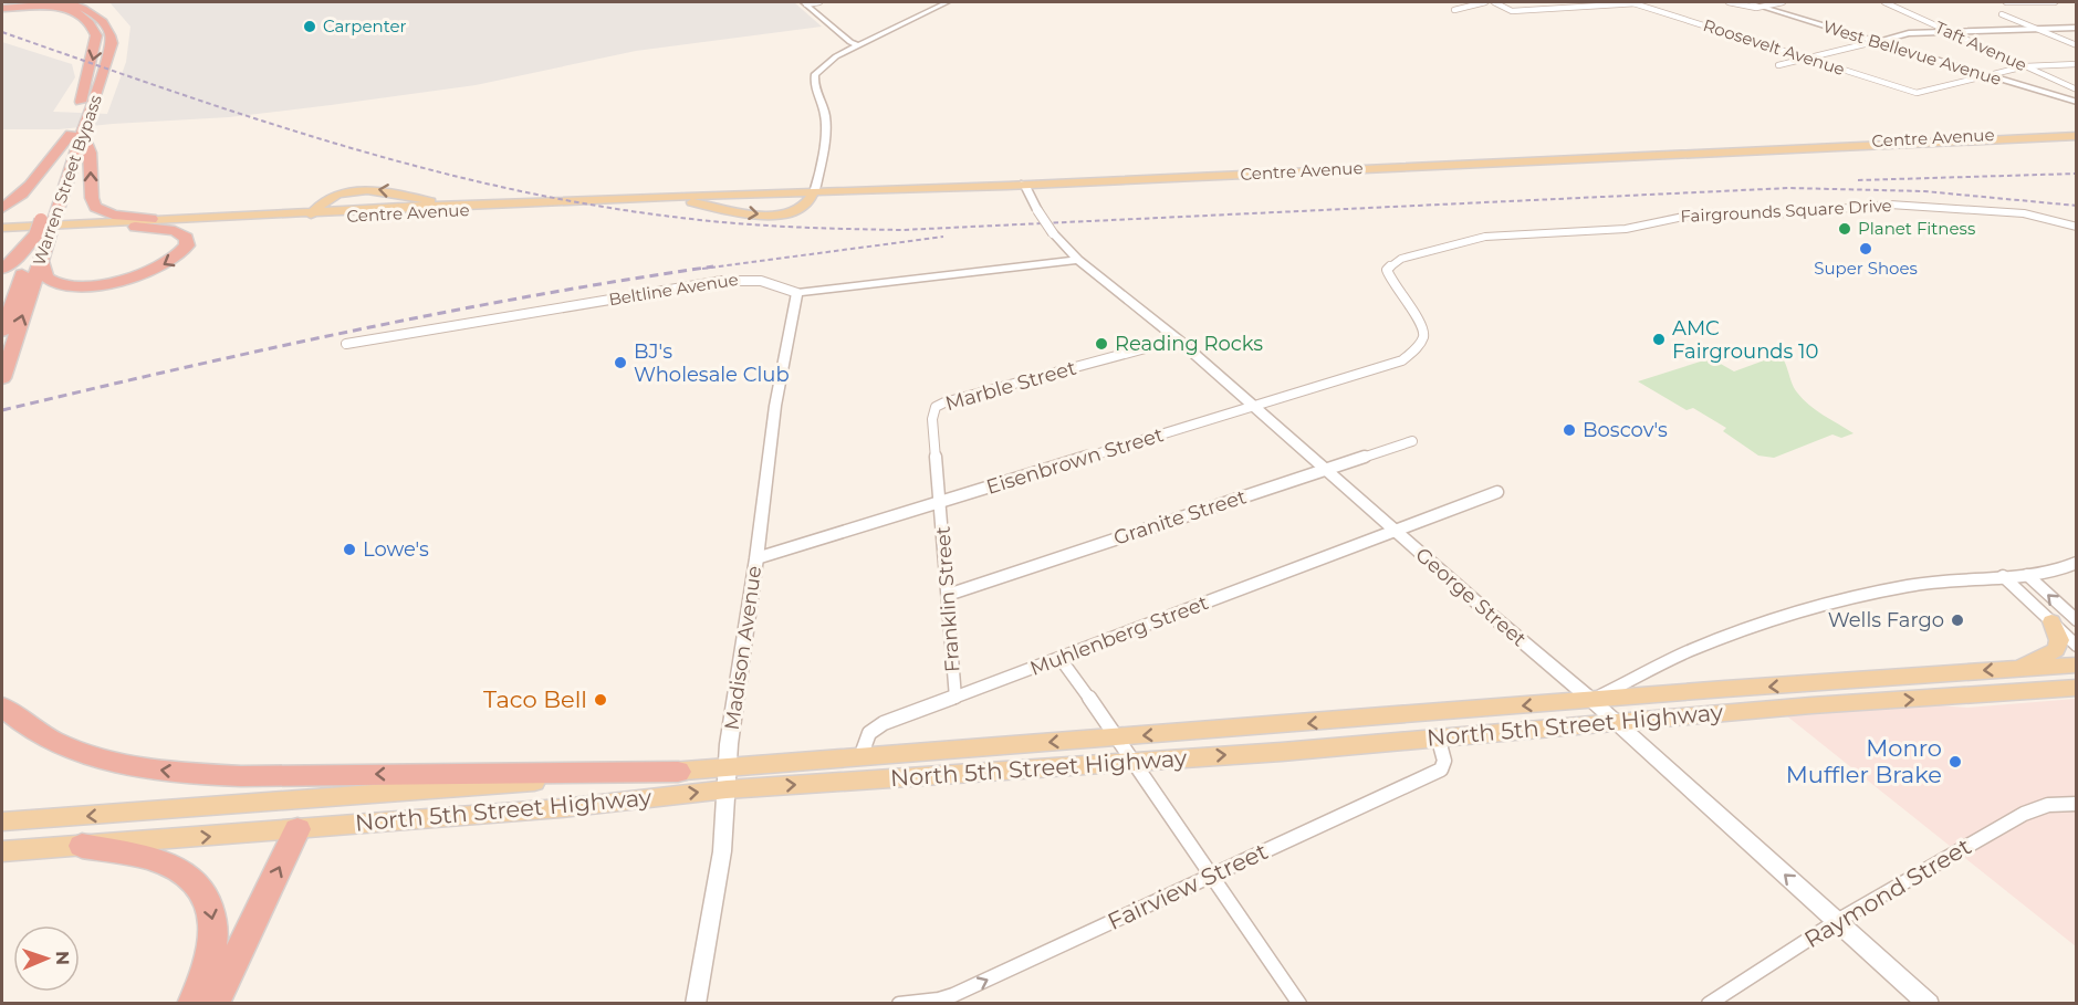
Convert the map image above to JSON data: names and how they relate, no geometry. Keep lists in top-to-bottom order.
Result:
{
  "streets": {
    "highway": ["Warren Street Bypass"],
    "main road": ["Centre Avenue", "North 5th Street Highway"],
    "street": [
      "Taft Avenue",
      "Roosevelt Avenue",
      "West Bellevue Avenue",
      "Fairgrounds Square Drive",
      "Beltline Avenue",
      "Marble Street",
      "Eisenbrown Street",
      "Granite Street",
      "George Street",
      "Franklin Street",
      "Muhlenberg Street",
      "Madison Avenue",
      "Fairview Street",
      "Raymond Street"
    ]
  },
  "crossings": [
    ["Roosevelt Avenue", "West Bellevue Avenue"],
    ["Centre Avenue", "George Street"],
    ["Fairgrounds Square Drive", "Eisenbrown Street"],
    ["Beltline Avenue", "George Street"],
    ["Beltline Avenue", "Madison Avenue"],
    ["Marble Street", "Eisenbrown Street"],
    ["Marble Street", "George Street"],
    ["Marble Street", "Franklin Street"],
    ["Eisenbrown Street", "George Street"],
    ["Eisenbrown Street", "Franklin Street"],
    ["Eisenbrown Street", "Madison Avenue"],
    ["Granite Street", "George Street"],
    ["Granite Street", "Franklin Street"],
    ["George Street", "Muhlenberg Street"],
    ["George Street", "North 5th Street Highway"],
    ["George Street", "Raymond Street"],
    ["Franklin Street", "Muhlenberg Street"],
    ["Muhlenberg Street", "North 5th Street Highway"],
    ["Madison Avenue", "North 5th Street Highway"],
    ["North 5th Street Highway", "Fairview Street"]
  ],
  "one_way": ["Fairview Street"],
  "places": [
    "Carpenter",
    "Planet Fitness",
    "Super Shoes",
    "AMC Fairgrounds 10",
    "Reading Rocks",
    "BJ's Wholesale Club",
    "Boscov's",
    "Lowe's",
    "Wells Fargo",
    "Taco Bell",
    "Monro Muffler Brake"
  ],
  "north": "right"
}
